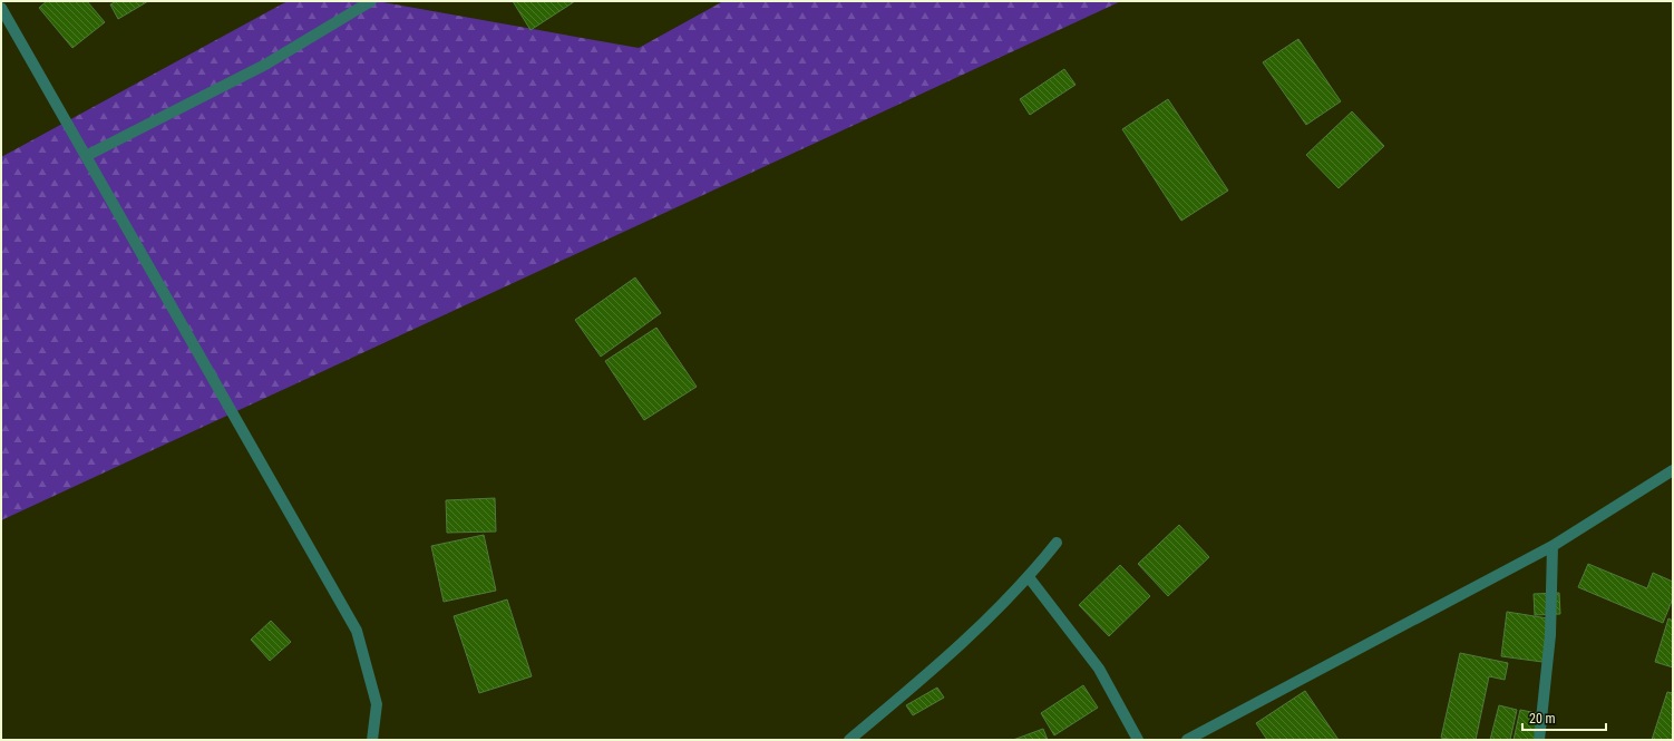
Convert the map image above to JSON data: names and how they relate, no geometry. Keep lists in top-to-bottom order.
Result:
{
  "scale_bar": "20 m"
}
